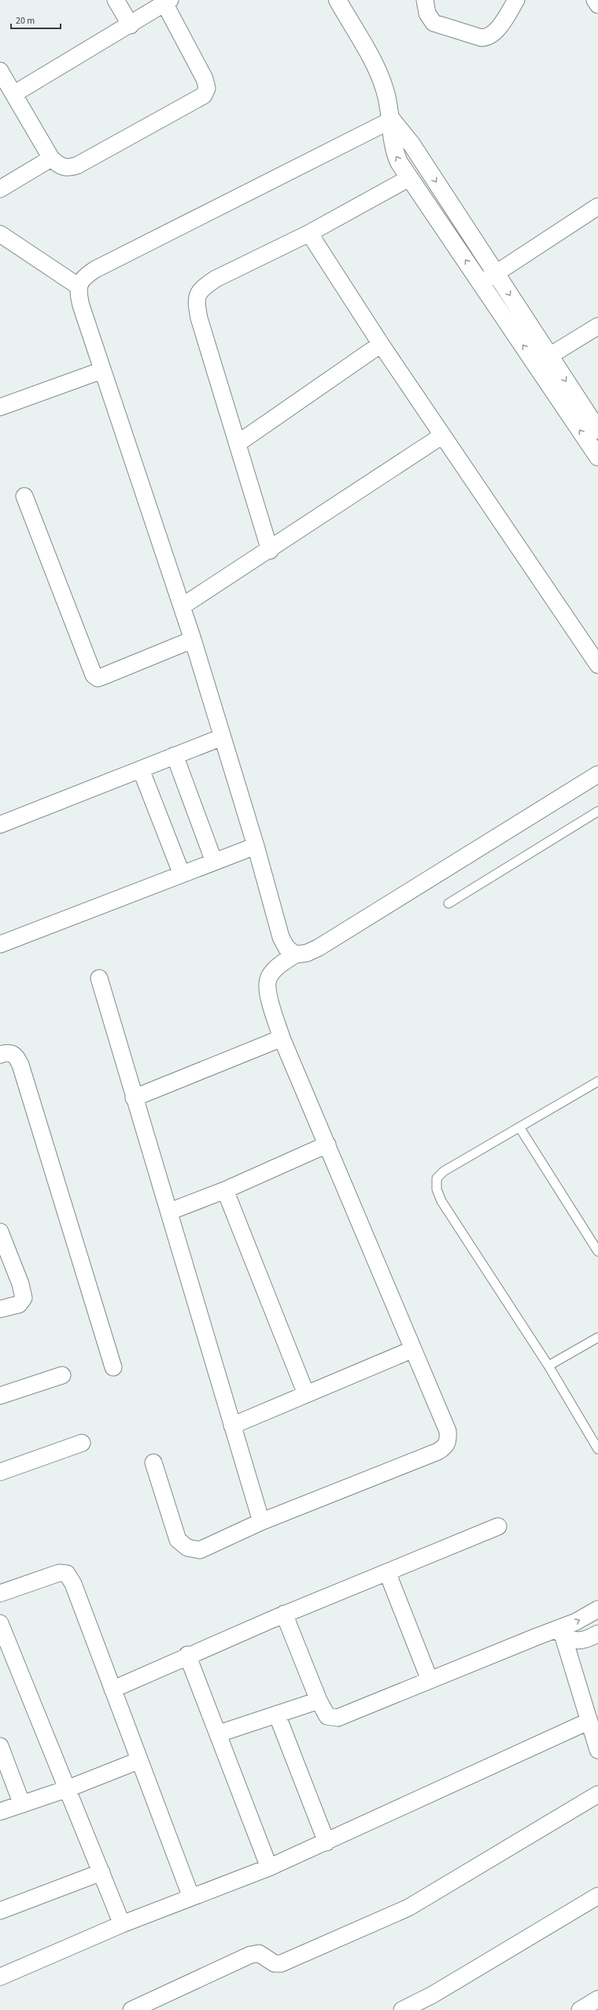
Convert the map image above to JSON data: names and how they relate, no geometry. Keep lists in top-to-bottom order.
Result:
{
  "scale_bar": "20 m"
}
